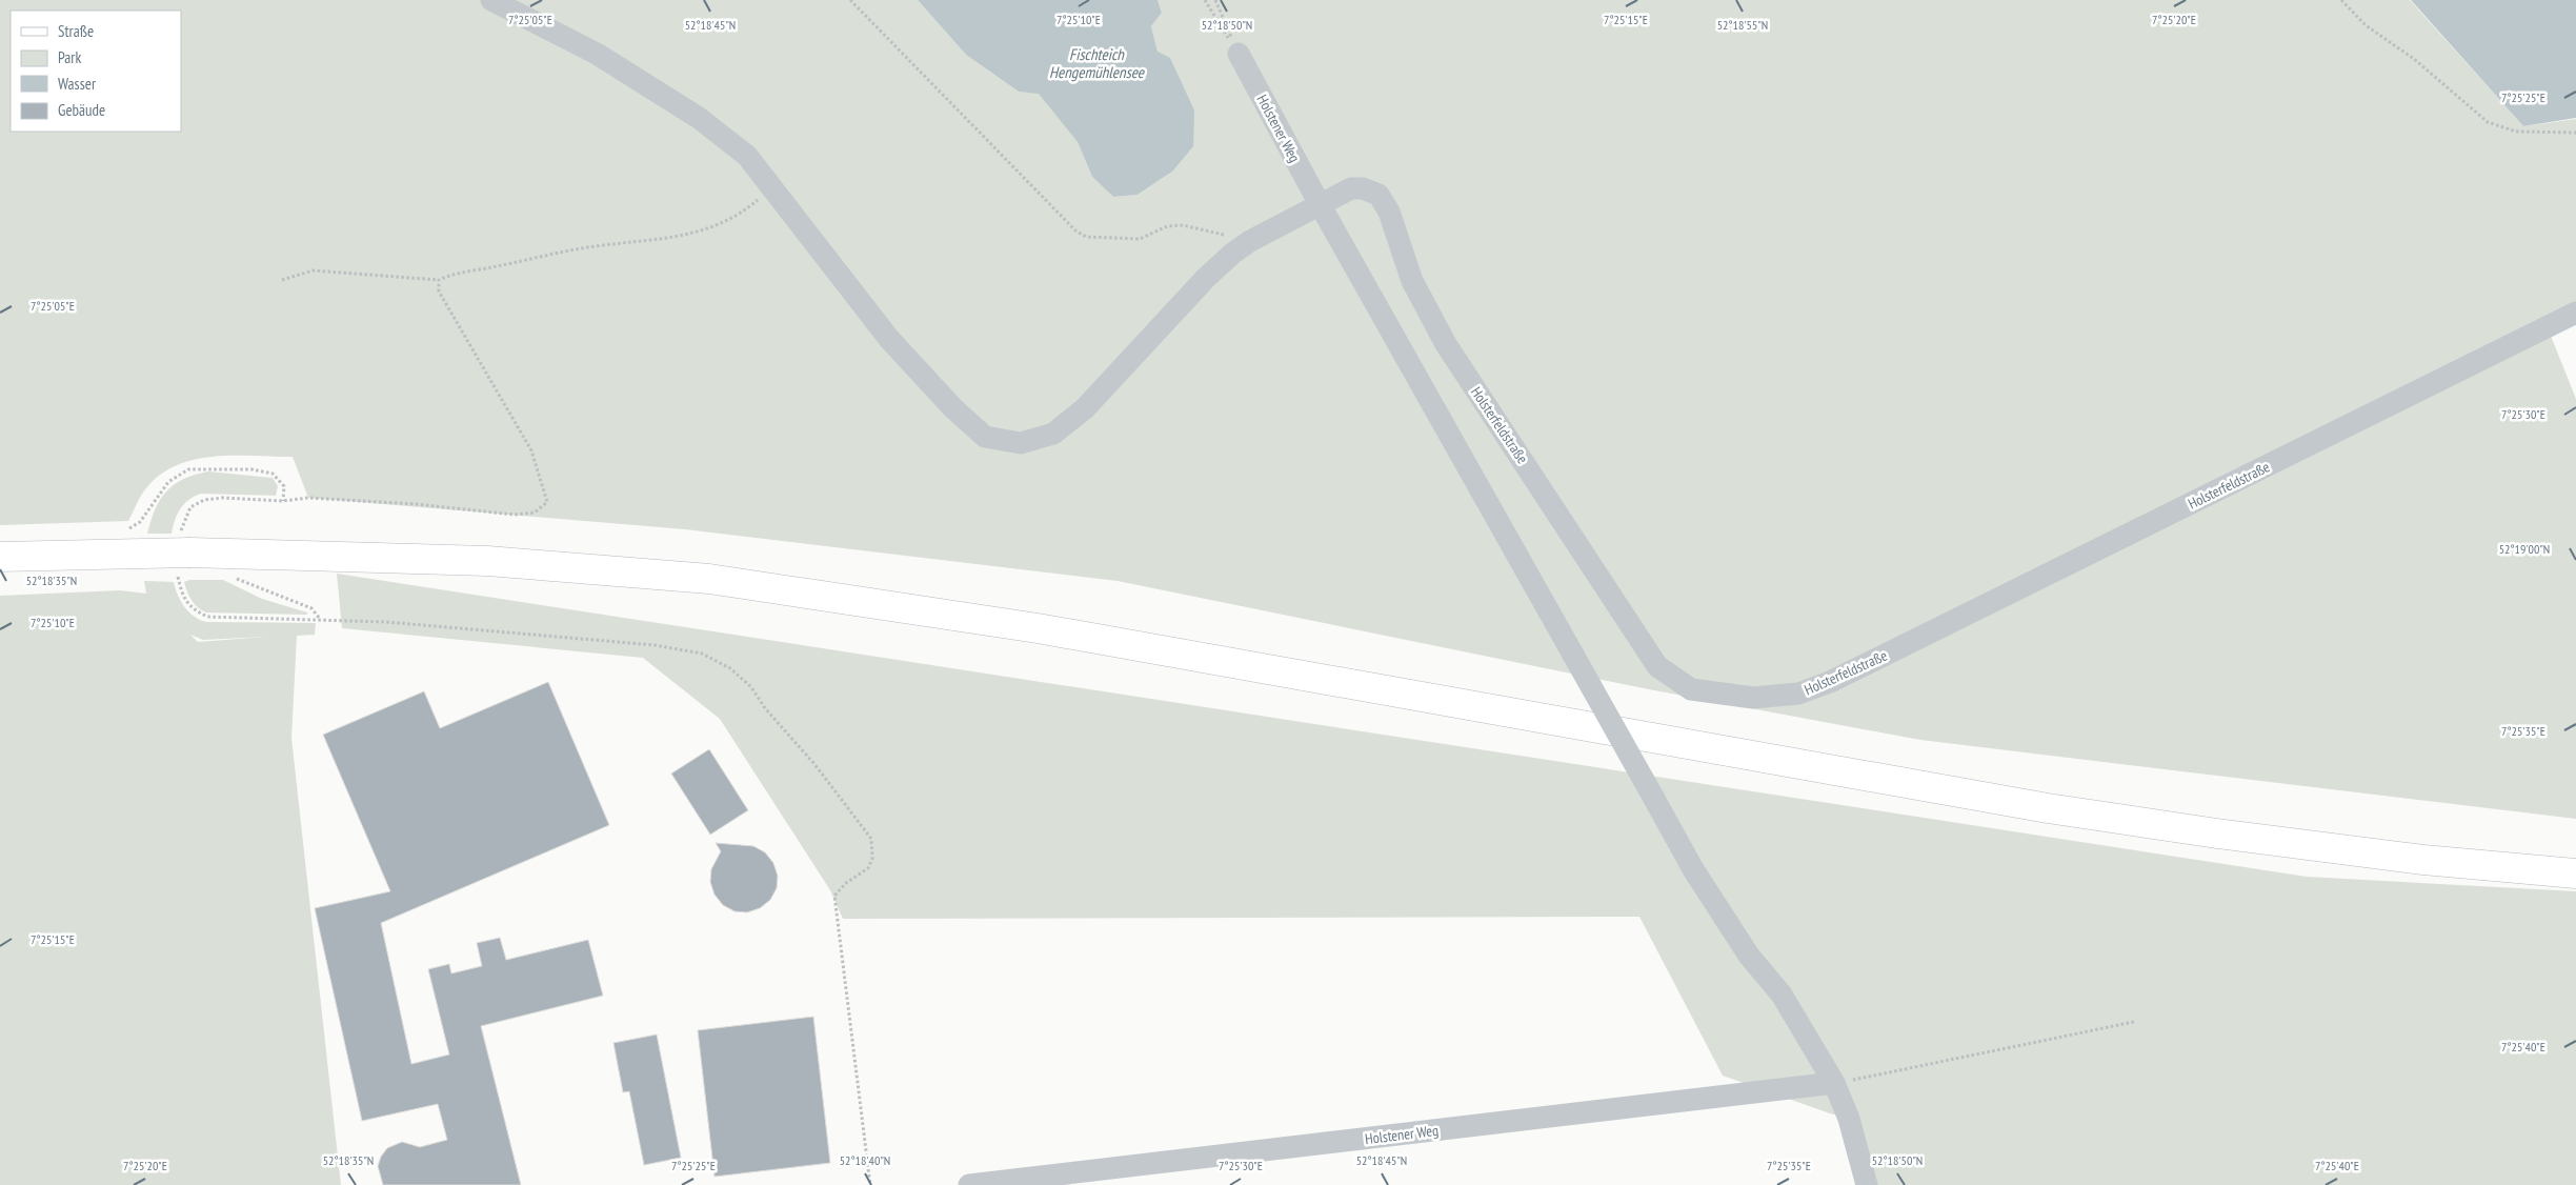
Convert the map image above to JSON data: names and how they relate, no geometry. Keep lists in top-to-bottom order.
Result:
{
  "streets": {
    "street": ["Holstener Weg", "Holsterfeldstraße"]
  },
  "crossings": [
    ["Holstener Weg", "Holsterfeldstraße"]
  ],
  "water": ["Fischteich Hengemühlensee"],
  "legend": [
    "Straße",
    "Park",
    "Wasser",
    "Gebäude"
  ],
  "coordinates": [
    "7°25'05\"E",
    "7°25'10\"E",
    "7°25'15\"E",
    "7°25'20\"E",
    "52°18'45\"N",
    "52°18'50\"N",
    "52°18'55\"N",
    "7°25'25\"E",
    "7°25'30\"E",
    "52°19'00\"N",
    "52°18'35\"N",
    "7°25'35\"E",
    "7°25'40\"E",
    "52°18'40\"N"
  ]
}
